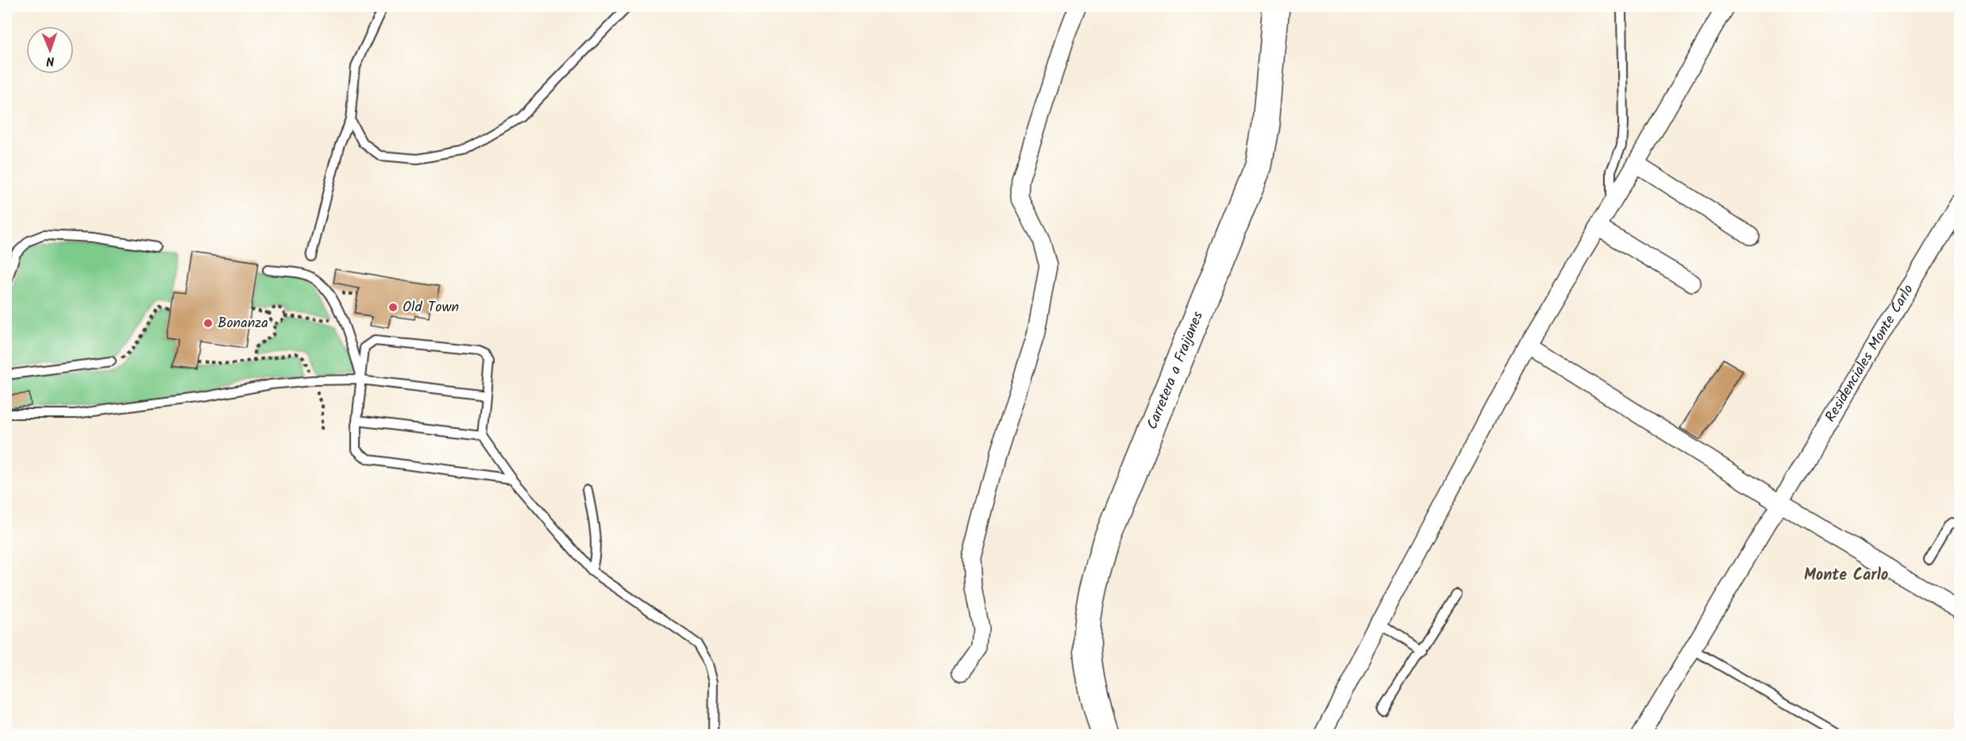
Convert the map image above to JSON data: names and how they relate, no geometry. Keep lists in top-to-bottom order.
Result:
{
  "streets": {
    "main road": ["Carretera a Fraijanes"],
    "street": ["Residenciales Monte Carlo"]
  },
  "districts": ["Monte Carlo"],
  "places": ["Old Town", "Bonanza"],
  "north": "bottom"
}
